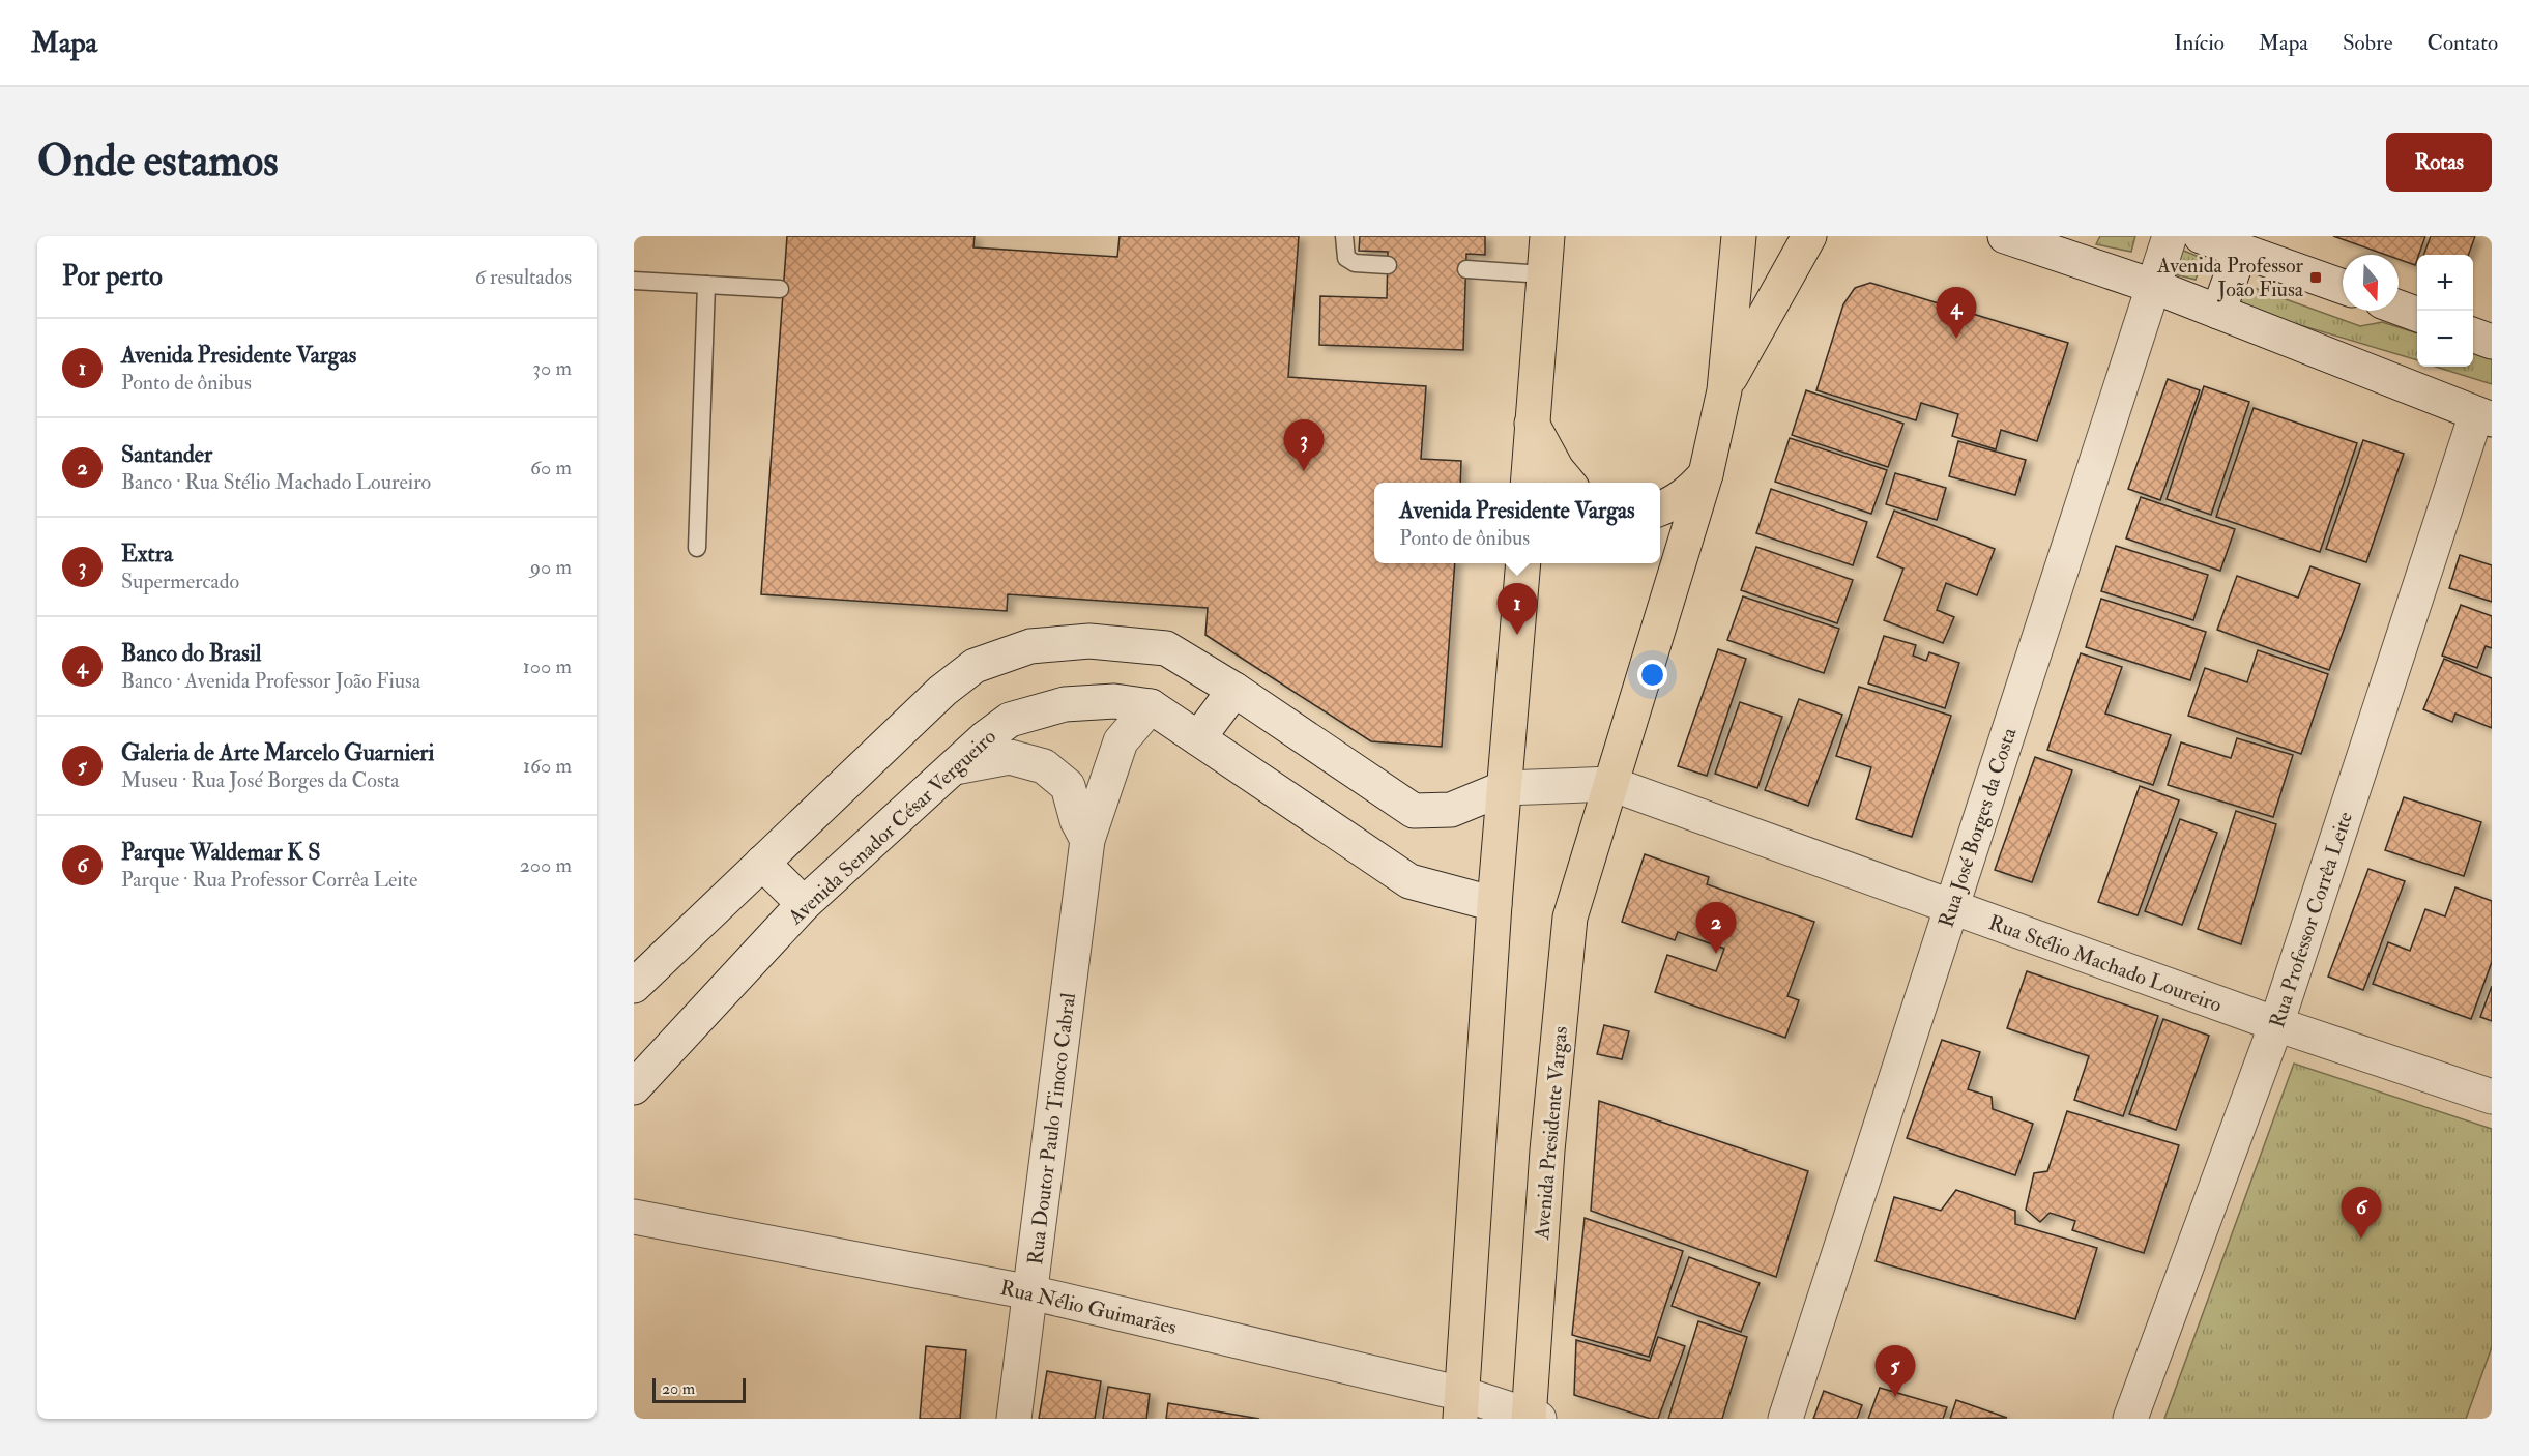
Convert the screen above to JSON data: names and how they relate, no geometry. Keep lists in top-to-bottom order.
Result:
{
  "streets": {
    "main road": ["Avenida Presidente Vargas"],
    "street": [
      "Avenida Senador César Vergueiro",
      "Rua José Borges da Costa",
      "Rua Professor Corrêa Leite",
      "Rua Stélio Machado Loureiro",
      "Rua Doutor Paulo Tinoco Cabral",
      "Rua Nélio Guimarães"
    ]
  },
  "crossings": [
    ["Avenida Senador César Vergueiro", "Rua Doutor Paulo Tinoco Cabral"],
    ["Rua José Borges da Costa", "Rua Stélio Machado Loureiro"],
    ["Rua Professor Corrêa Leite", "Rua Stélio Machado Loureiro"],
    ["Rua Stélio Machado Loureiro", "Avenida Presidente Vargas"],
    ["Rua Doutor Paulo Tinoco Cabral", "Rua Nélio Guimarães"],
    ["Avenida Presidente Vargas", "Rua Nélio Guimarães"]
  ],
  "places": {
    "transit": ["Avenida Professor João Fiusa"]
  },
  "scale_bar": "20 m",
  "north": "bottom",
  "page": {
    "header": "Mapa",
    "nav": [
      "Início",
      "Mapa",
      "Sobre",
      "Contato"
    ],
    "buttons": "Rotas",
    "title": "Onde estamos",
    "heading": ["Por perto", "6 resultados"],
    "map_buttons": ["+", "−"],
    "pins": [
      "4",
      "3",
      "1",
      "2",
      "6",
      "5"
    ],
    "list": [
      {
        "mark": "1",
        "name": "Avenida Presidente Vargas",
        "note": "Ponto de ônibus",
        "value": "30 m"
      },
      {
        "mark": "2",
        "name": "Santander",
        "note": "Banco · Rua Stélio Machado Loureiro",
        "value": "60 m"
      },
      {
        "mark": "3",
        "name": "Extra",
        "note": "Supermercado",
        "value": "90 m"
      },
      {
        "mark": "4",
        "name": "Banco do Brasil",
        "note": "Banco · Avenida Professor João Fiusa",
        "value": "100 m"
      },
      {
        "mark": "5",
        "name": "Galeria de Arte Marcelo Guarnieri",
        "note": "Museu · Rua José Borges da Costa",
        "value": "160 m"
      },
      {
        "mark": "6",
        "name": "Parque Waldemar K S",
        "note": "Parque · Rua Professor Corrêa Leite",
        "value": "200 m"
      }
    ],
    "popup": ["Avenida Presidente Vargas", "Ponto de ônibus"],
    "scale": "20 m"
  }
}
